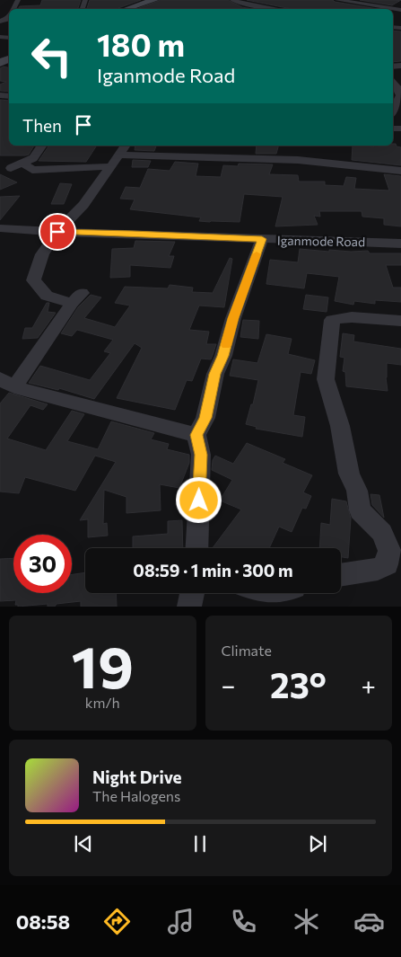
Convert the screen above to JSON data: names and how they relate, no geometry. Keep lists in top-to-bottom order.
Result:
{
  "streets": {
    "street": ["Iganmode Road"]
  },
  "page": {
    "turn": ["180 m", "Iganmode Road"],
    "then": "Then",
    "limit": "30",
    "trip": "08:59 · 1 min · 300 m",
    "tile": [
      ["19", "km/h"],
      "Climate"
    ],
    "heat": ["−", "23°", "+"],
    "song": ["Night Drive", "The Halogens"],
    "tabs": "08:58"
  }
}
